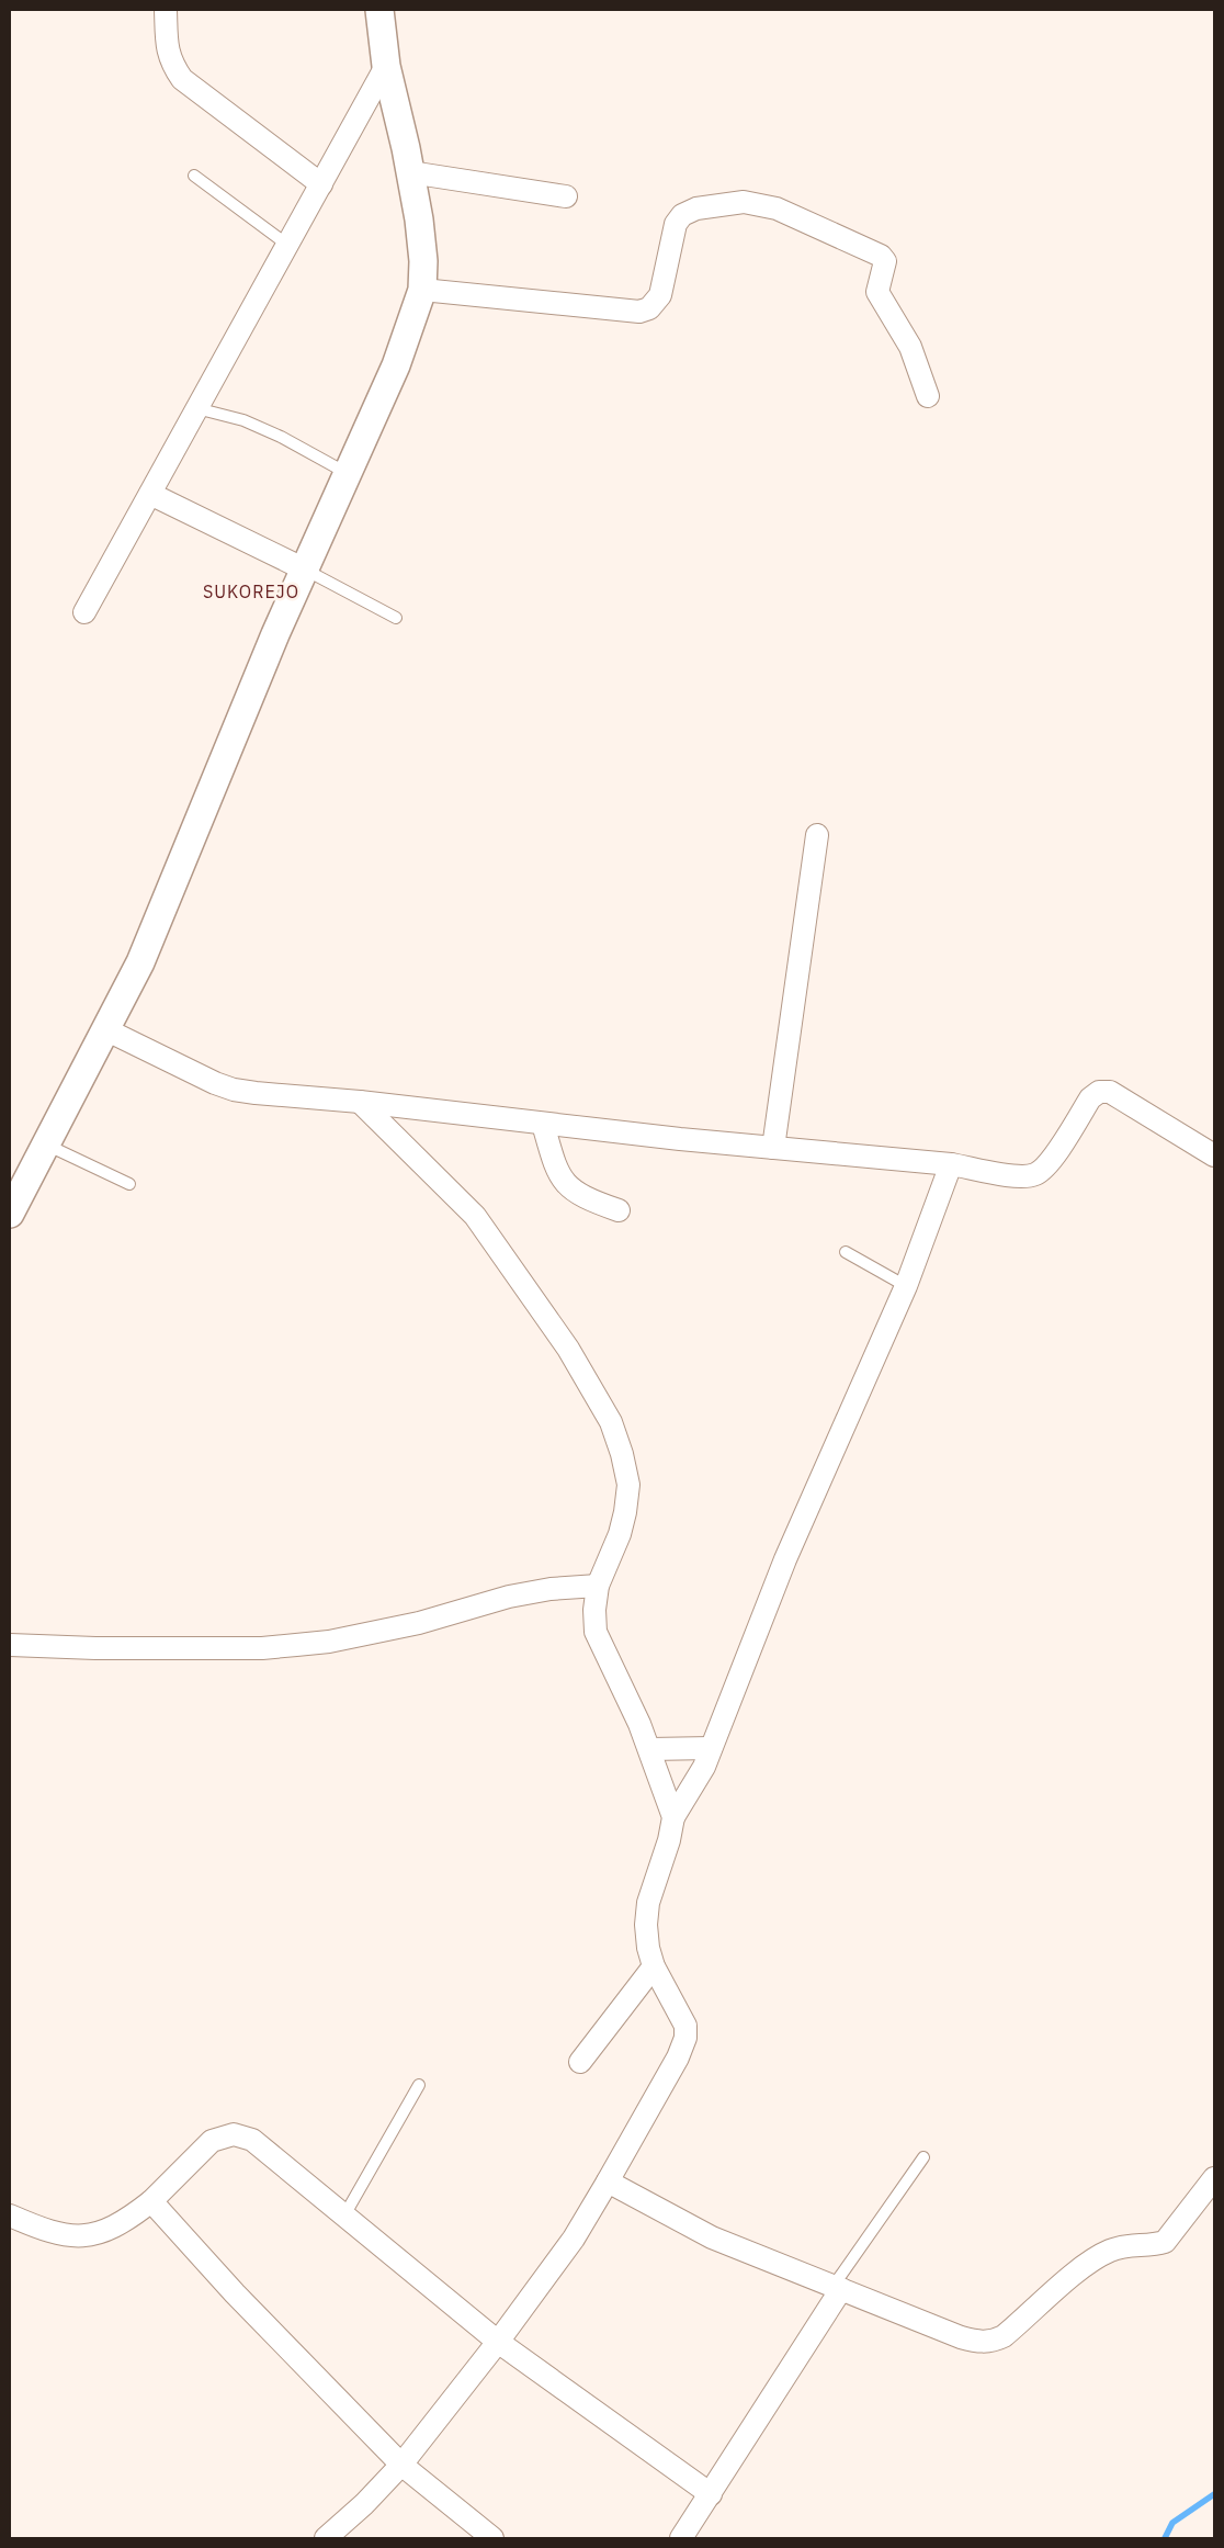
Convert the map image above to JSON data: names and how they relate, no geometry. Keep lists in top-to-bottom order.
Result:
{
  "districts": ["SUKOREJO"]
}
